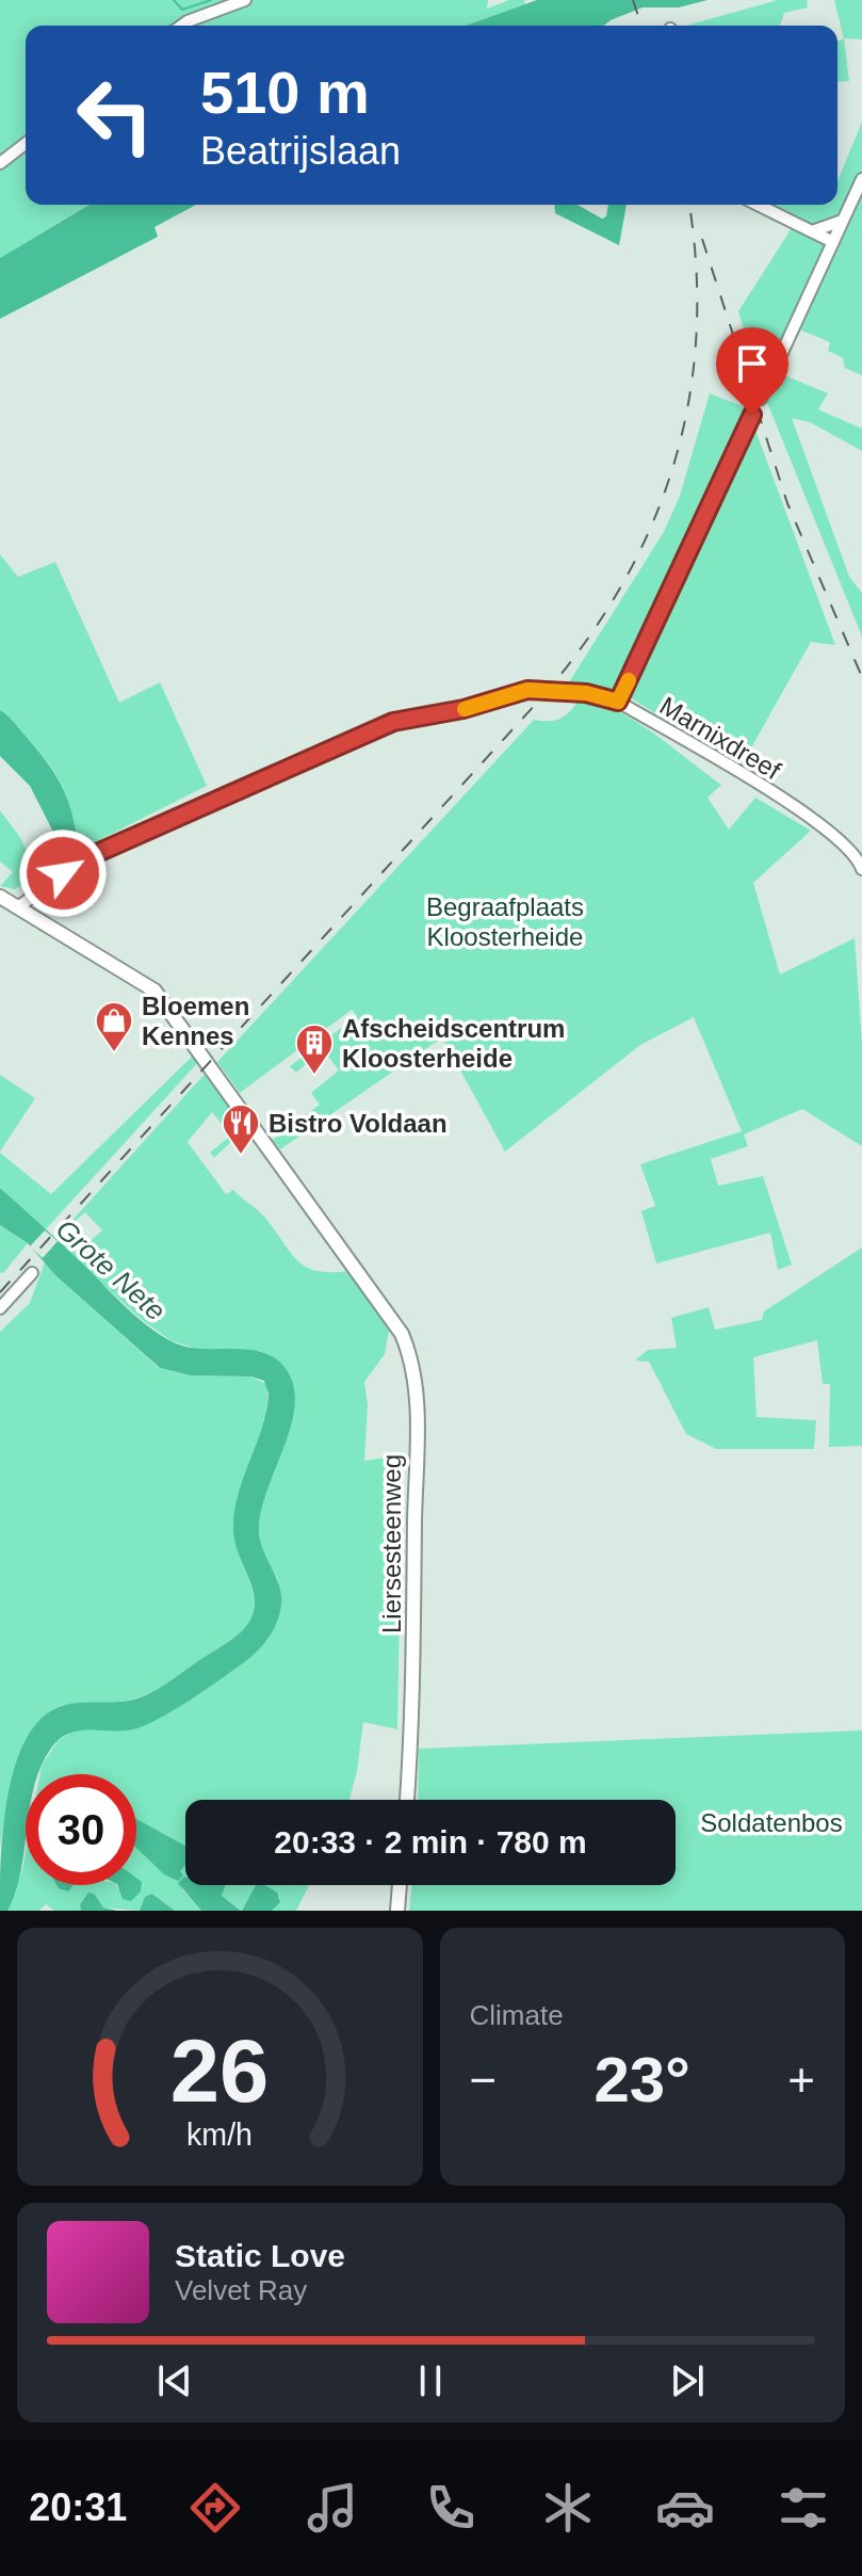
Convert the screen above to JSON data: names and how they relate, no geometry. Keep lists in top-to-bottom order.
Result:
{
  "streets": {
    "main road": ["Liersesteenweg"],
    "street": ["Marnixdreef"]
  },
  "crossings": [
    ["Marnixdreef", "Liersesteenweg"]
  ],
  "water": ["Grote Nete"],
  "parks": ["Begraafplaats Kloosterheide", "Soldatenbos"],
  "places": {
    "shop": ["Bloemen Kennes"],
    "building": ["Afscheidscentrum Kloosterheide"],
    "restaurant": ["Bistro Voldaan"]
  },
  "page": {
    "turn": ["510 m", "Beatrijslaan"],
    "limit": "30",
    "trip": "20:33 · 2 min · 780 m",
    "tile": "Climate",
    "heat": ["−", "23°", "+"],
    "song": ["Static Love", "Velvet Ray"],
    "tabs": "20:31",
    "gauge": ["26", "km/h"]
  }
}
